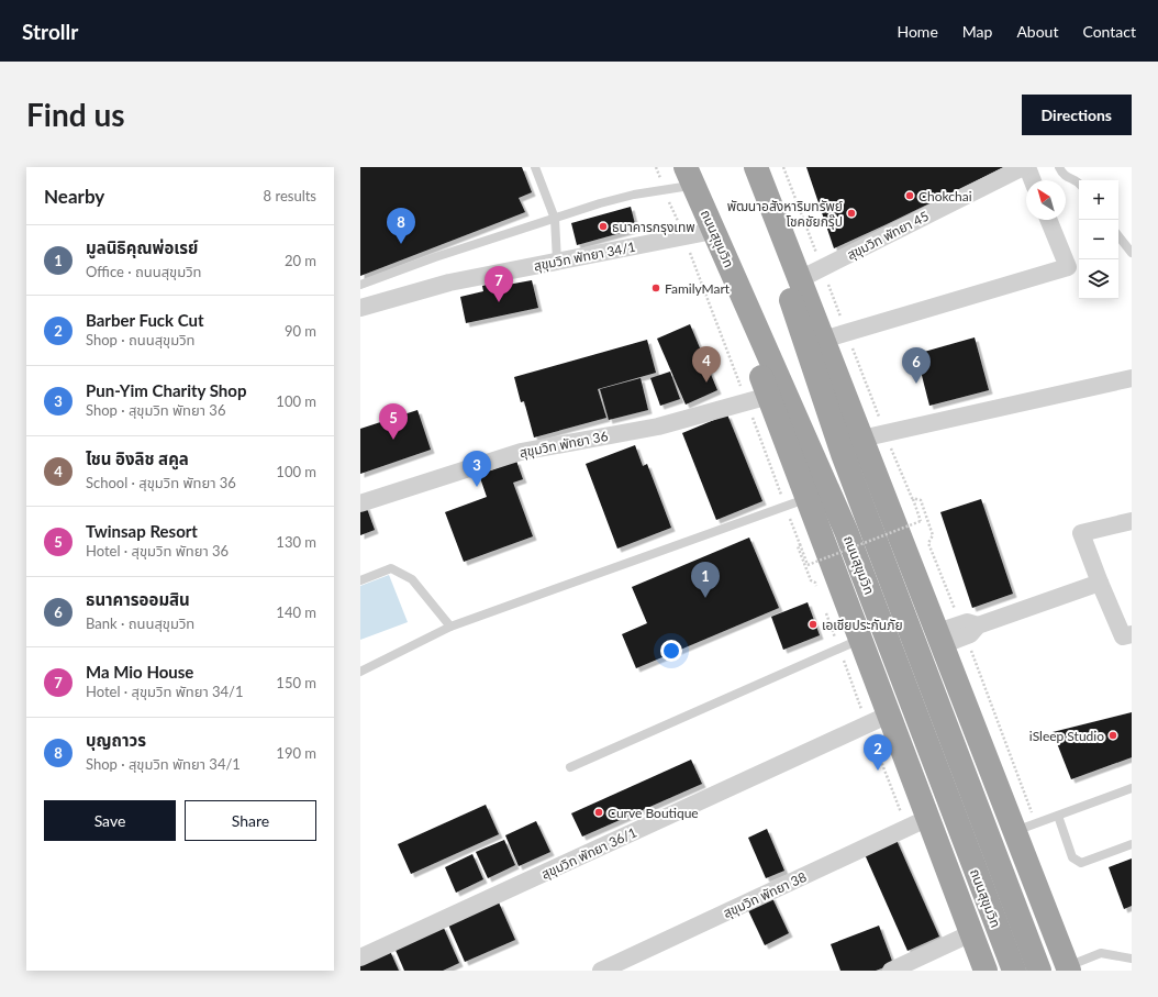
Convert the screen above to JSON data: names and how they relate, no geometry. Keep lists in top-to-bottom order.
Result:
{
  "streets": {
    "highway": ["ถนนสุขุมวิท"],
    "street": [
      "สุขุมวิท พัทยา 45",
      "สุขุมวิท พัทยา 34/1",
      "สุขุมวิท พัทยา 36",
      "สุขุมวิท พัทยา 36/1",
      "สุขุมวิท พัทยา 38"
    ]
  },
  "crossings": [
    ["ถนนสุขุมวิท", "สุขุมวิท พัทยา 34/1"],
    ["ถนนสุขุมวิท", "สุขุมวิท พัทยา 36"],
    ["ถนนสุขุมวิท", "สุขุมวิท พัทยา 36/1"],
    ["ถนนสุขุมวิท", "สุขุมวิท พัทยา 38"]
  ],
  "places": [
    "Chokchai",
    "พัฒนาอสังหาริมทรัพย์ โชคชัยกรุ๊ป",
    "ธนาคารกรุงเทพ",
    "FamilyMart",
    "เอเชียประกันภัย",
    "iSleep Studio",
    "Curve Boutique"
  ],
  "north": "top left",
  "page": {
    "header": "Strollr",
    "nav": [
      "Home",
      "Map",
      "About",
      "Contact"
    ],
    "buttons": [
      "Directions",
      ["Save", "Share"]
    ],
    "title": "Find us",
    "heading": ["Nearby", "8 results"],
    "map_buttons": ["+", "−"],
    "pins": [
      "8",
      "7",
      "4",
      "6",
      "5",
      "3",
      "1",
      "2"
    ],
    "list": [
      {
        "mark": "1",
        "name": "มูลนิธิคุณพ่อเรย์",
        "note": "Office · ถนนสุขุมวิท",
        "value": "20 m"
      },
      {
        "mark": "2",
        "name": "Barber Fuck Cut",
        "note": "Shop · ถนนสุขุมวิท",
        "value": "90 m"
      },
      {
        "mark": "3",
        "name": "Pun-Yim Charity Shop",
        "note": "Shop · สุขุมวิท พัทยา 36",
        "value": "100 m"
      },
      {
        "mark": "4",
        "name": "ไชน อิงลิช สคูล",
        "note": "School · สุขุมวิท พัทยา 36",
        "value": "100 m"
      },
      {
        "mark": "5",
        "name": "Twinsap Resort",
        "note": "Hotel · สุขุมวิท พัทยา 36",
        "value": "130 m"
      },
      {
        "mark": "6",
        "name": "ธนาคารออมสิน",
        "note": "Bank · ถนนสุขุมวิท",
        "value": "140 m"
      },
      {
        "mark": "7",
        "name": "Ma Mio House",
        "note": "Hotel · สุขุมวิท พัทยา 34/1",
        "value": "150 m"
      },
      {
        "mark": "8",
        "name": "บุญถาวร",
        "note": "Shop · สุขุมวิท พัทยา 34/1",
        "value": "190 m"
      }
    ]
  }
}
